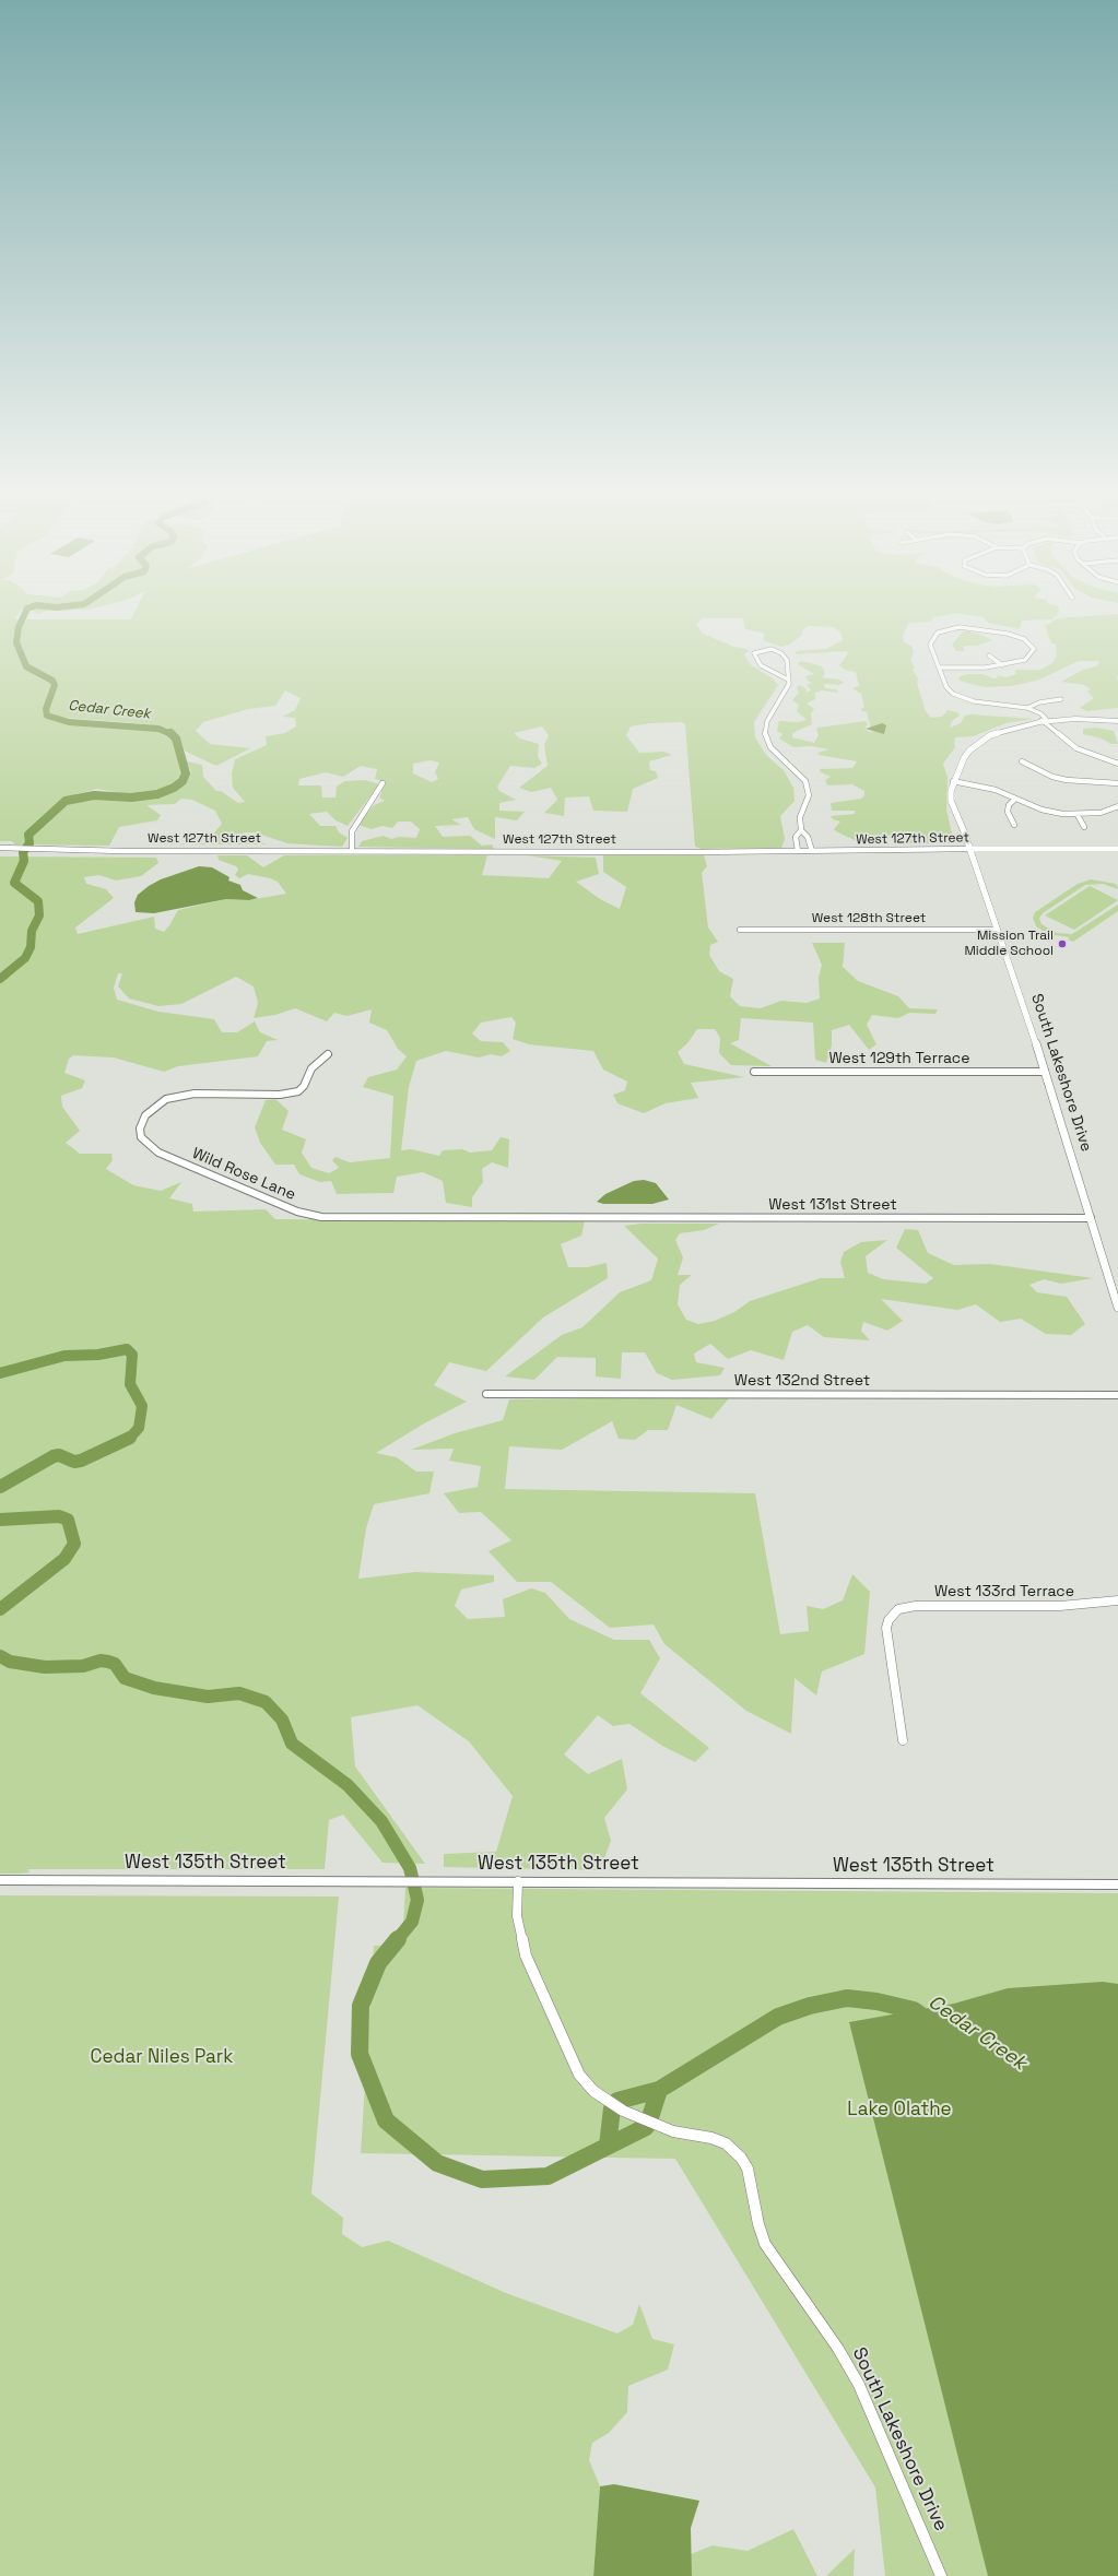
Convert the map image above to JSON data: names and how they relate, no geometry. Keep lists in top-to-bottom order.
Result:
{
  "streets": {
    "street": [
      "West 127th Street",
      "West 128th Street",
      "West 129th Terrace",
      "South Lakeshore Drive",
      "Wild Rose Lane",
      "West 131st Street",
      "West 132nd Street",
      "West 133rd Terrace",
      "West 135th Street"
    ]
  },
  "crossings": [
    ["West 127th Street", "South Lakeshore Drive"],
    ["West 128th Street", "South Lakeshore Drive"],
    ["West 129th Terrace", "South Lakeshore Drive"],
    ["South Lakeshore Drive", "West 131st Street"],
    ["South Lakeshore Drive", "West 135th Street"],
    ["Wild Rose Lane", "West 131st Street"]
  ],
  "water": ["Cedar Creek"],
  "parks": ["Cedar Niles Park", "Lake Olathe"],
  "places": ["Mission Trail Middle School"]
}
